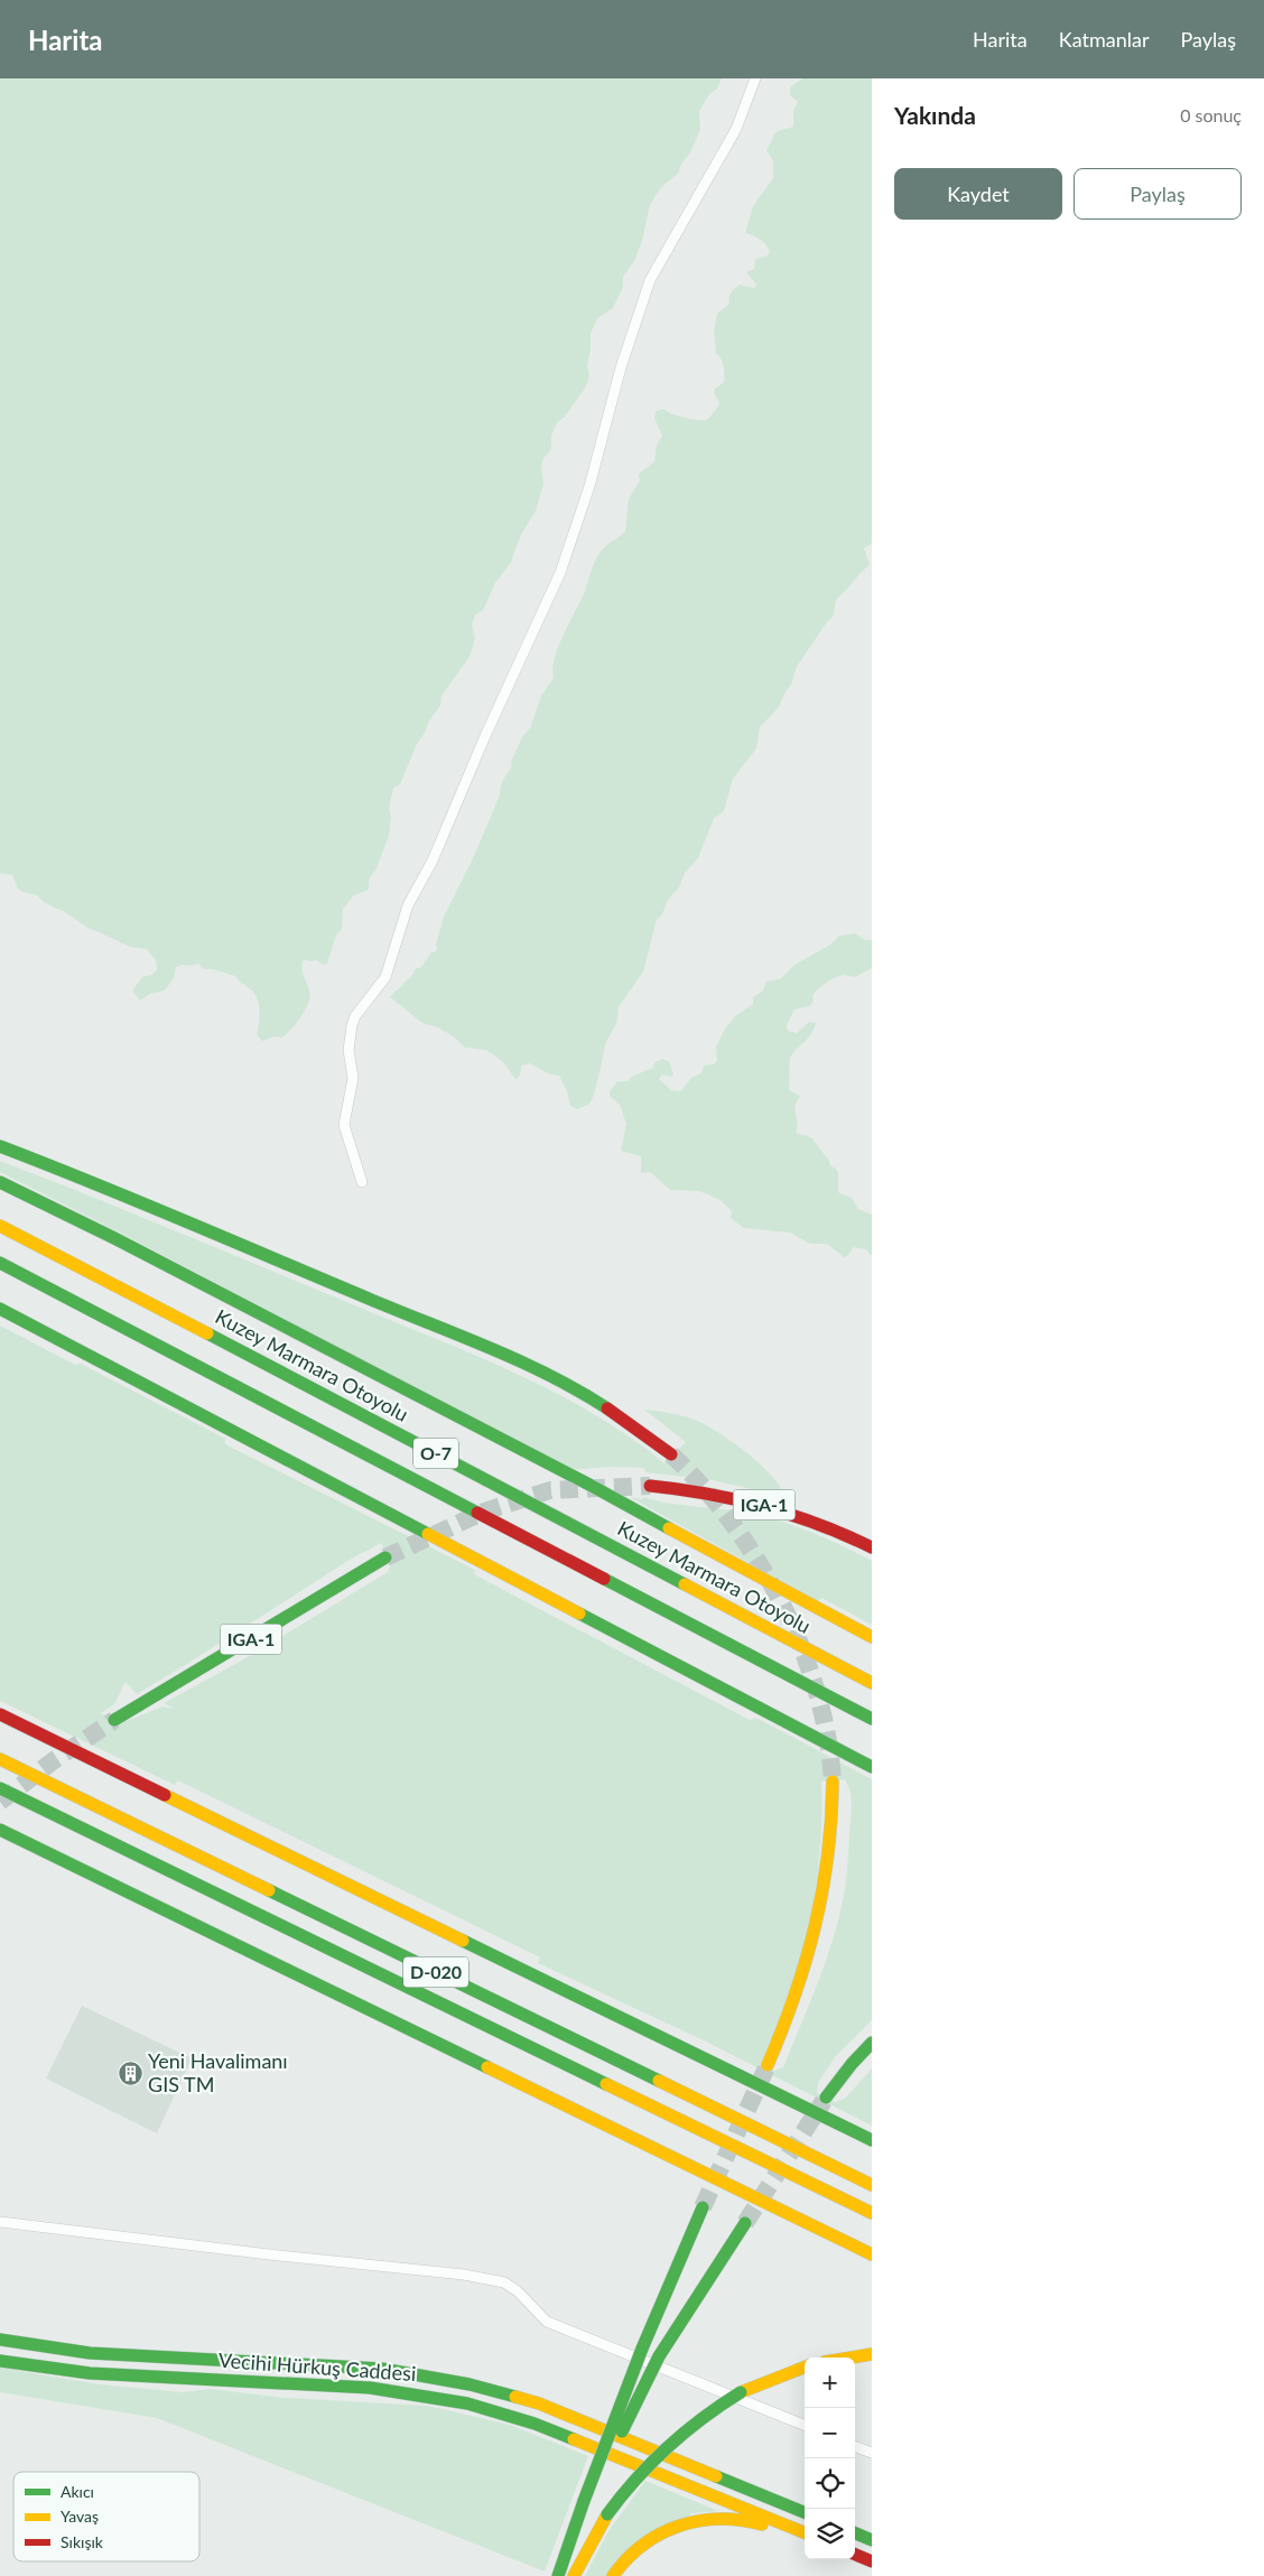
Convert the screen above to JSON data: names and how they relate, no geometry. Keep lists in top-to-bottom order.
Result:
{
  "streets": {
    "main road": [
      "Kuzey Marmara Otoyolu",
      "O-7",
      "IGA-1",
      "D-020",
      "Vecihi Hürkuş Caddesi"
    ]
  },
  "places": {
    "building": ["Yeni Havalimanı GIS TM"]
  },
  "legend": ["Akıcı", "Yavaş", "Sıkışık"],
  "page": {
    "header": "Harita",
    "nav": ["Harita", "Katmanlar", "Paylaş"],
    "heading": ["Yakında", "0 sonuç"],
    "buttons": ["Kaydet", "Paylaş"],
    "map_buttons": ["+", "−"]
  }
}
